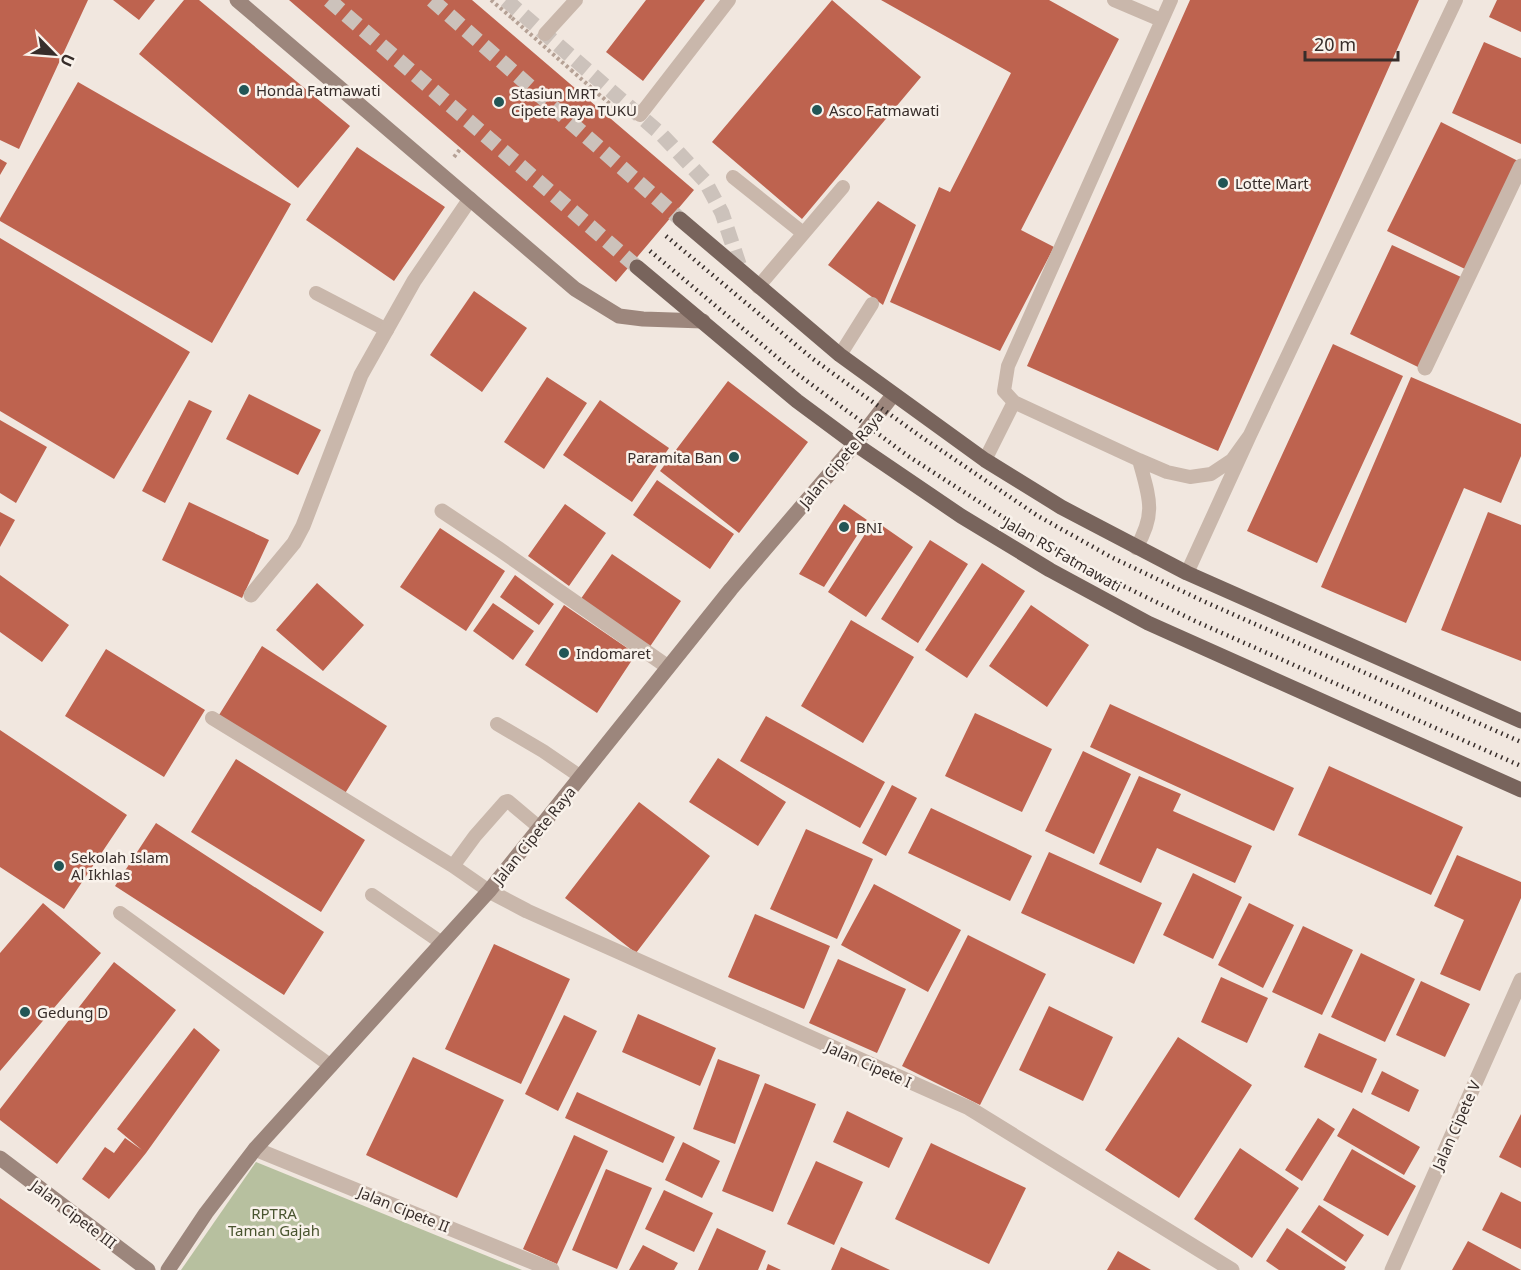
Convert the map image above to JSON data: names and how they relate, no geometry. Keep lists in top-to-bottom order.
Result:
{
  "streets": {
    "main road": ["Jalan Cipete Raya", "Jalan RS Fatmawati", "Jalan Cipete III"],
    "street": ["Jalan Cipete I", "Jalan Cipete V", "Jalan Cipete II"]
  },
  "crossings": [
    ["Jalan Cipete Raya", "Jalan RS Fatmawati"],
    ["Jalan Cipete Raya", "Jalan Cipete I"],
    ["Jalan Cipete Raya", "Jalan Cipete II"]
  ],
  "parks": ["RPTRA Taman Gajah"],
  "places": [
    "Honda Fatmawati",
    "Stasiun MRT Cipete Raya TUKU",
    "Asco Fatmawati",
    "Lotte Mart",
    "Paramita Ban",
    "BNI",
    "Indomaret",
    "Sekolah Islam Al Ikhlas",
    "Gedung D"
  ],
  "scale_bar": "20 m",
  "north": "bottom right"
}
